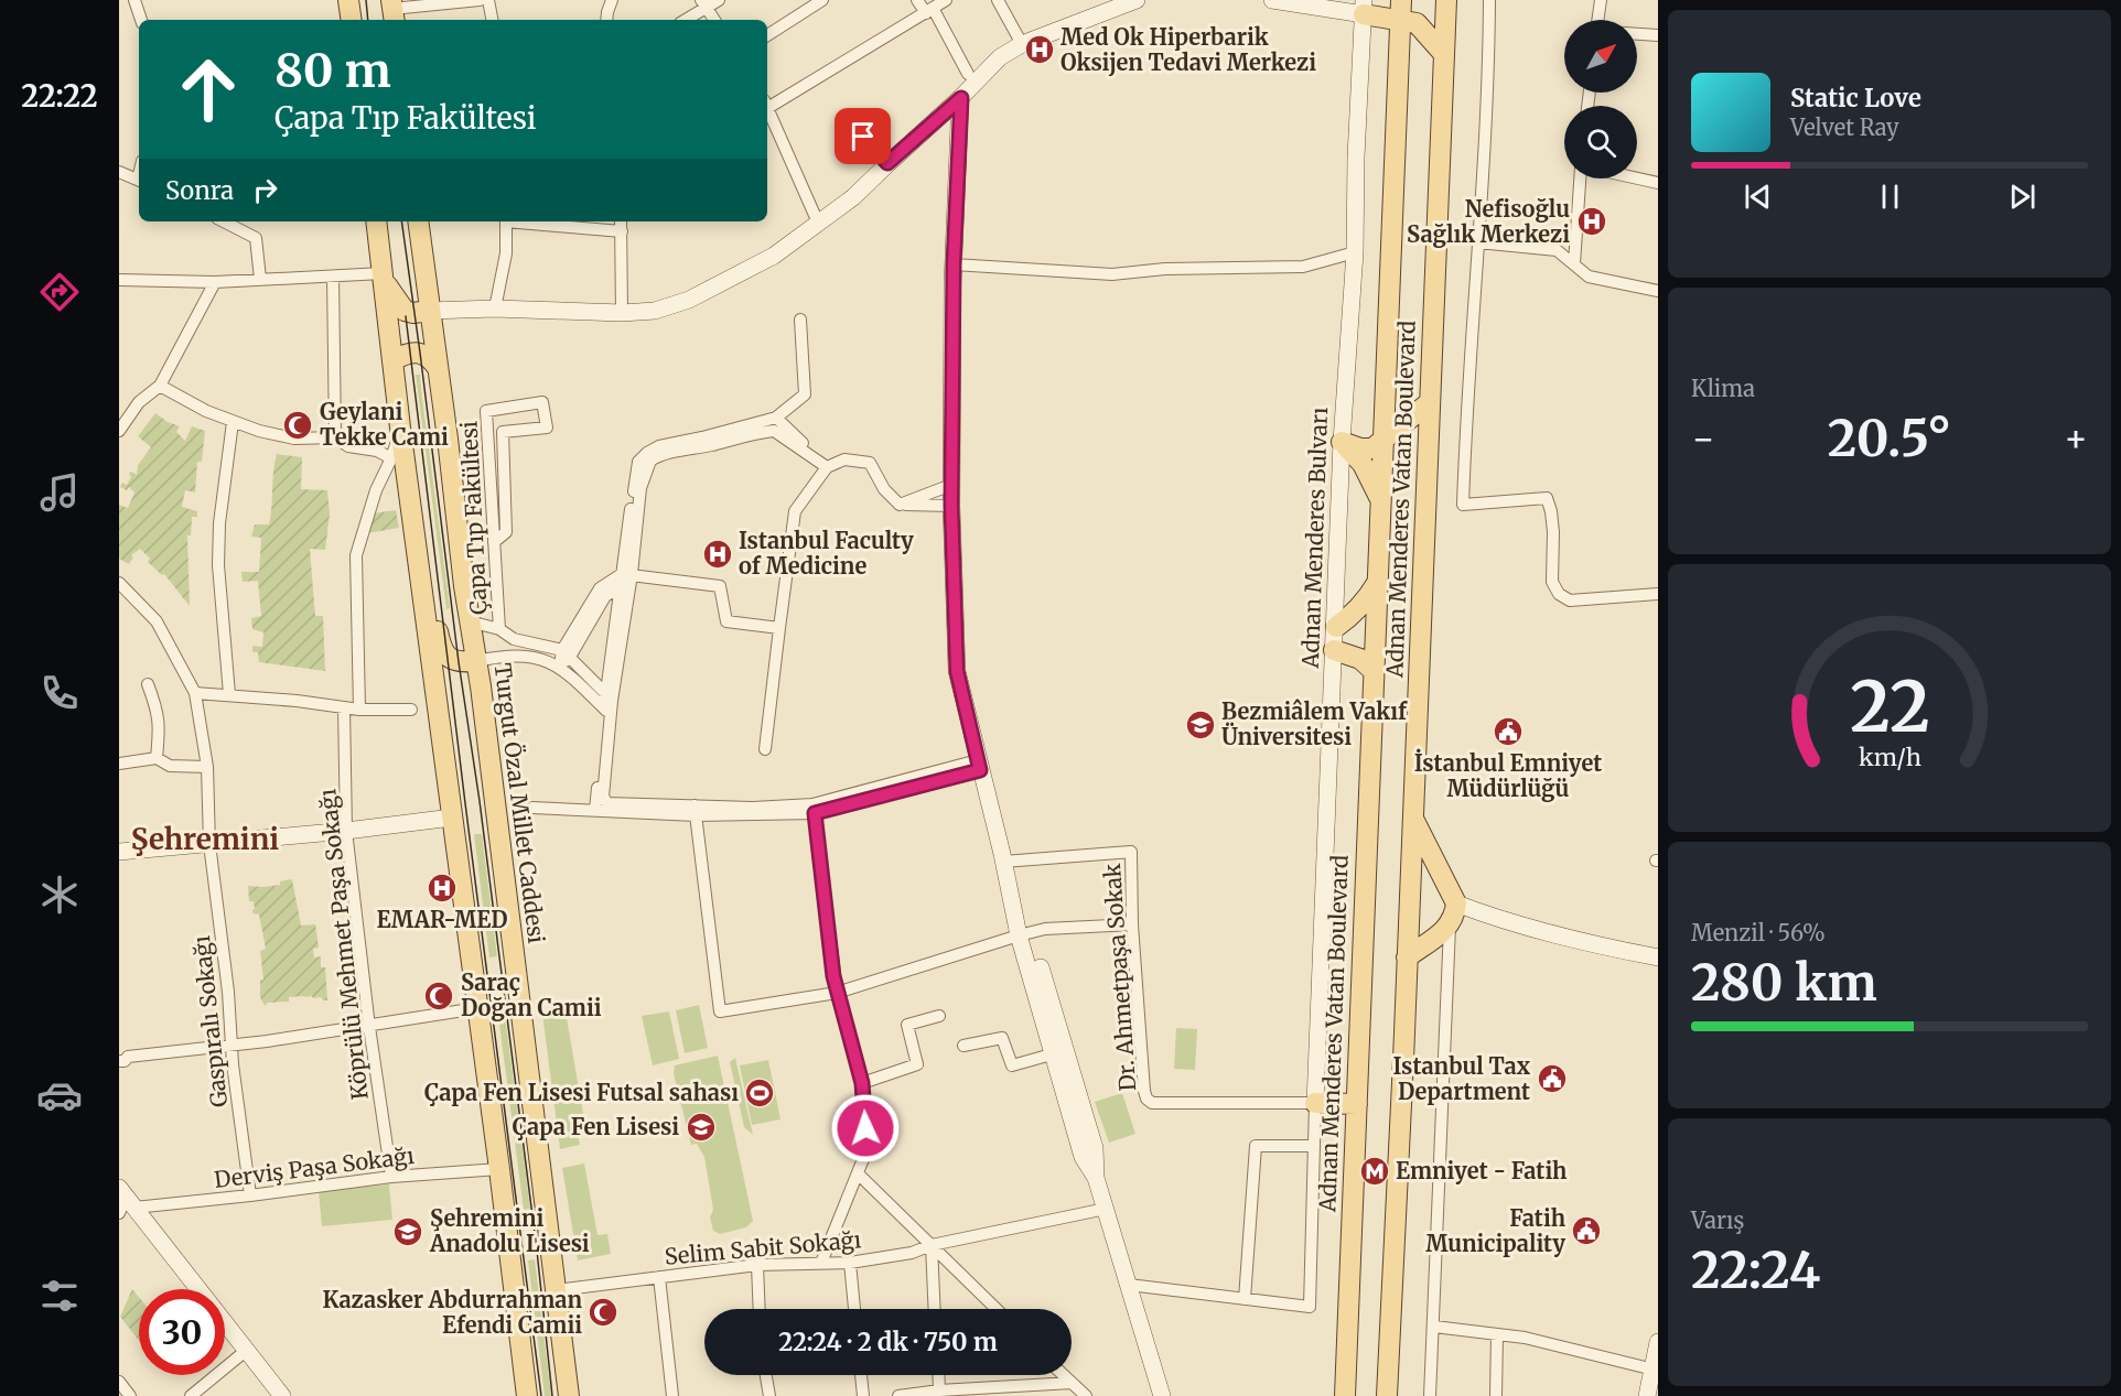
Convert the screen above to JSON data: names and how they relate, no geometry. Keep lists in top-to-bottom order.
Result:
{
  "streets": {
    "main road": ["Adnan Menderes Vatan Boulevard", "Turgut Özal Millet Caddesi"],
    "street": [
      "Çapa Tıp Fakültesi",
      "Adnan Menderes Bulvarı",
      "Köprülü Mehmet Paşa Sokağı",
      "Dr. Ahmetpaşa Sokak",
      "Gaspıralı Sokağı",
      "Derviş Paşa Sokağı",
      "Selim Sabit Sokağı"
    ]
  },
  "crossings": [
    ["Çapa Tıp Fakültesi", "Turgut Özal Millet Caddesi"],
    ["Adnan Menderes Bulvarı", "Dr. Ahmetpaşa Sokak"],
    ["Turgut Özal Millet Caddesi", "Selim Sabit Sokağı"],
    ["Köprülü Mehmet Paşa Sokağı", "Derviş Paşa Sokağı"],
    ["Gaspıralı Sokağı", "Derviş Paşa Sokağı"]
  ],
  "districts": ["Şehremini"],
  "places": {
    "hospital": [
      "Med Ok Hiperbarik Oksijen Tedavi Merkezi",
      "Nefisoğlu Sağlık Merkezi",
      "Istanbul Faculty of Medicine",
      "EMAR-MED"
    ],
    "mosque": ["Geylani Tekke Cami", "Saraç Doğan Camii", "Kazasker Abdurrahman Efendi Camii"],
    "school or university": ["Bezmiâlem Vakıf Üniversitesi", "Çapa Fen Lisesi", "Şehremini Anadolu Lisesi"],
    "public building": ["İstanbul Emniyet Müdürlüğü", "Istanbul Tax Department", "Fatih Municipality"],
    "sports": ["Çapa Fen Lisesi Futsal sahası"],
    "metro station": ["Emniyet - Fatih"]
  },
  "north": "top right",
  "page": {
    "tabs": "22:22",
    "turn": ["80 m", "Çapa Tıp Fakültesi"],
    "song": ["Static Love", "Velvet Ray"],
    "then": "Sonra",
    "tile": [
      "Klima",
      ["Menzil · 56%", "280 km"],
      ["Varış", "22:24"]
    ],
    "heat": ["−", "20.5°", "+"],
    "limit": "30",
    "trip": "22:24 · 2 dk · 750 m",
    "gauge": ["22", "km/h"]
  }
}
